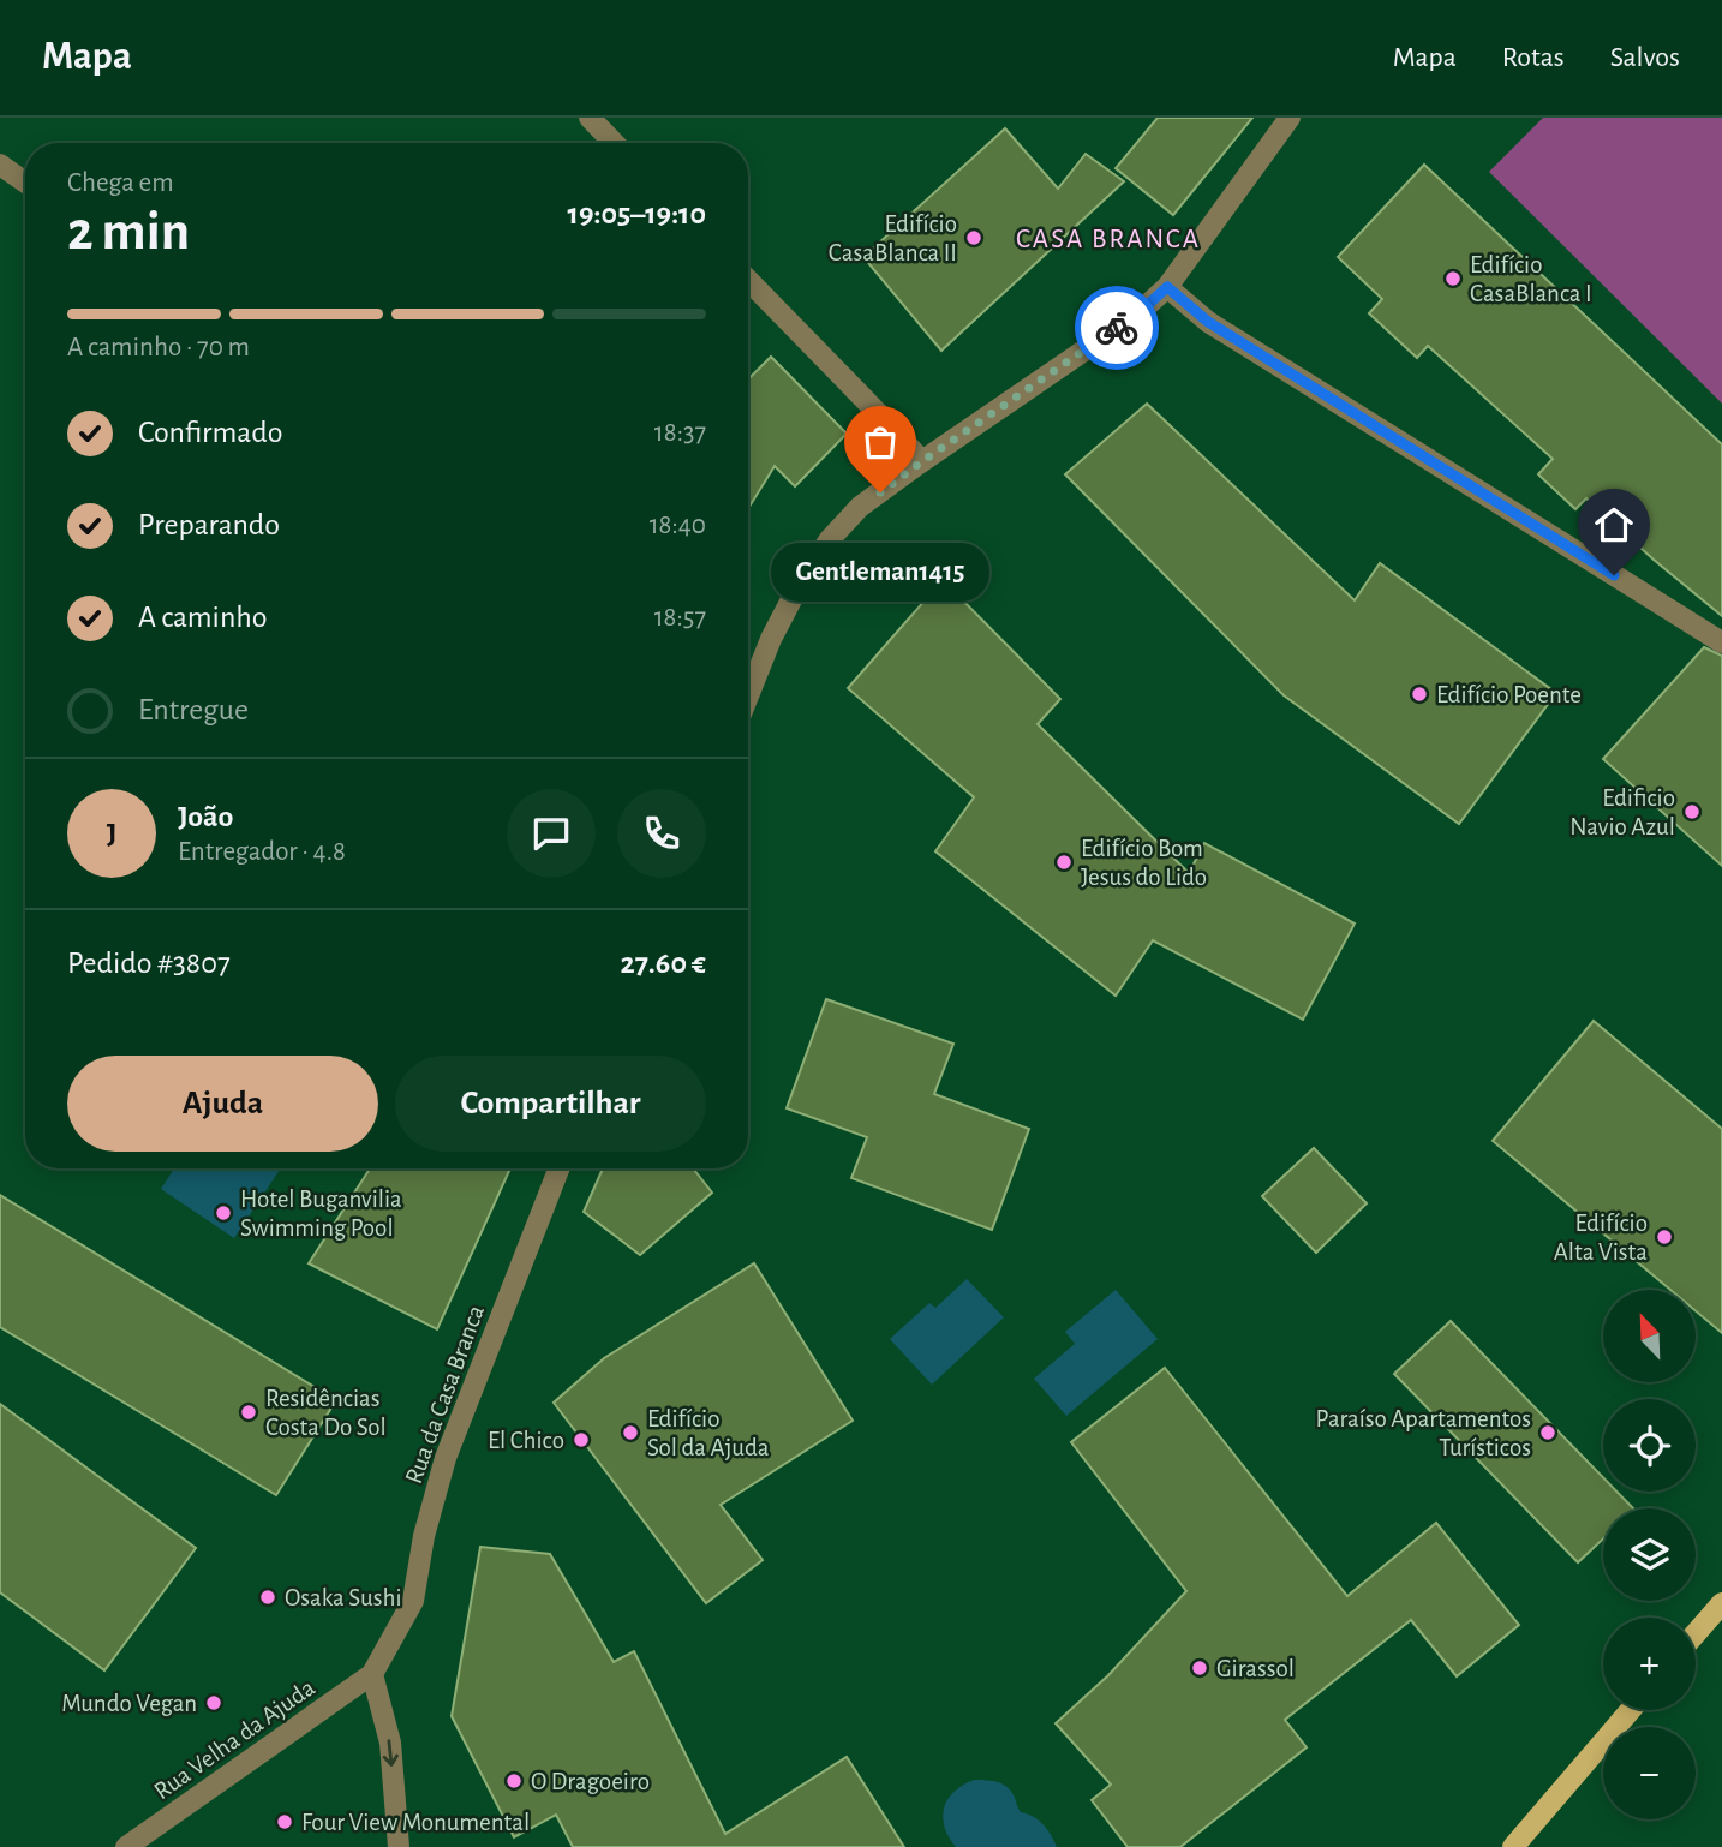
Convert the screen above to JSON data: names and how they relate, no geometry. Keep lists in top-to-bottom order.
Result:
{
  "streets": {
    "street": ["Rua da Casa Branca", "Rua Velha da Ajuda"]
  },
  "crossings": [
    ["Rua da Casa Branca", "Rua Velha da Ajuda"]
  ],
  "districts": ["CASA BRANCA"],
  "places": [
    "Edifício CasaBlanca II",
    "Edifício CasaBlanca I",
    "Gentleman1415",
    "Edifício Poente",
    "Edificio Navio Azul",
    "Edifício Bom Jesus do Lido",
    "Hotel Buganvilia Swimming Pool",
    "Edifício Alta Vista",
    "Residências Costa Do Sol",
    "Edifício Sol da Ajuda",
    "Paraíso Apartamentos Turísticos",
    "El Chico",
    "Osaka Sushi",
    "Girassol",
    "Mundo Vegan",
    "O Dragoeiro",
    "Four View Monumental"
  ],
  "north": "top left",
  "page": {
    "header": "Mapa",
    "nav": ["Mapa", "Rotas", "Salvos"],
    "heading": ["2 min", "Chega em", "19:05–19:10"],
    "panel": [
      "João",
      "Entregador · 4.8",
      "Pedido #3807",
      "27.60 €"
    ],
    "bar": "A caminho · 70 m",
    "list": [
      ["Confirmado", "18:37"],
      ["Preparando", "18:40"],
      ["A caminho", "18:57"],
      "Entregue"
    ],
    "bubble": "Gentleman1415",
    "round": "J",
    "buttons": ["Ajuda", "Compartilhar"],
    "map_buttons": ["+", "−"]
  }
}
